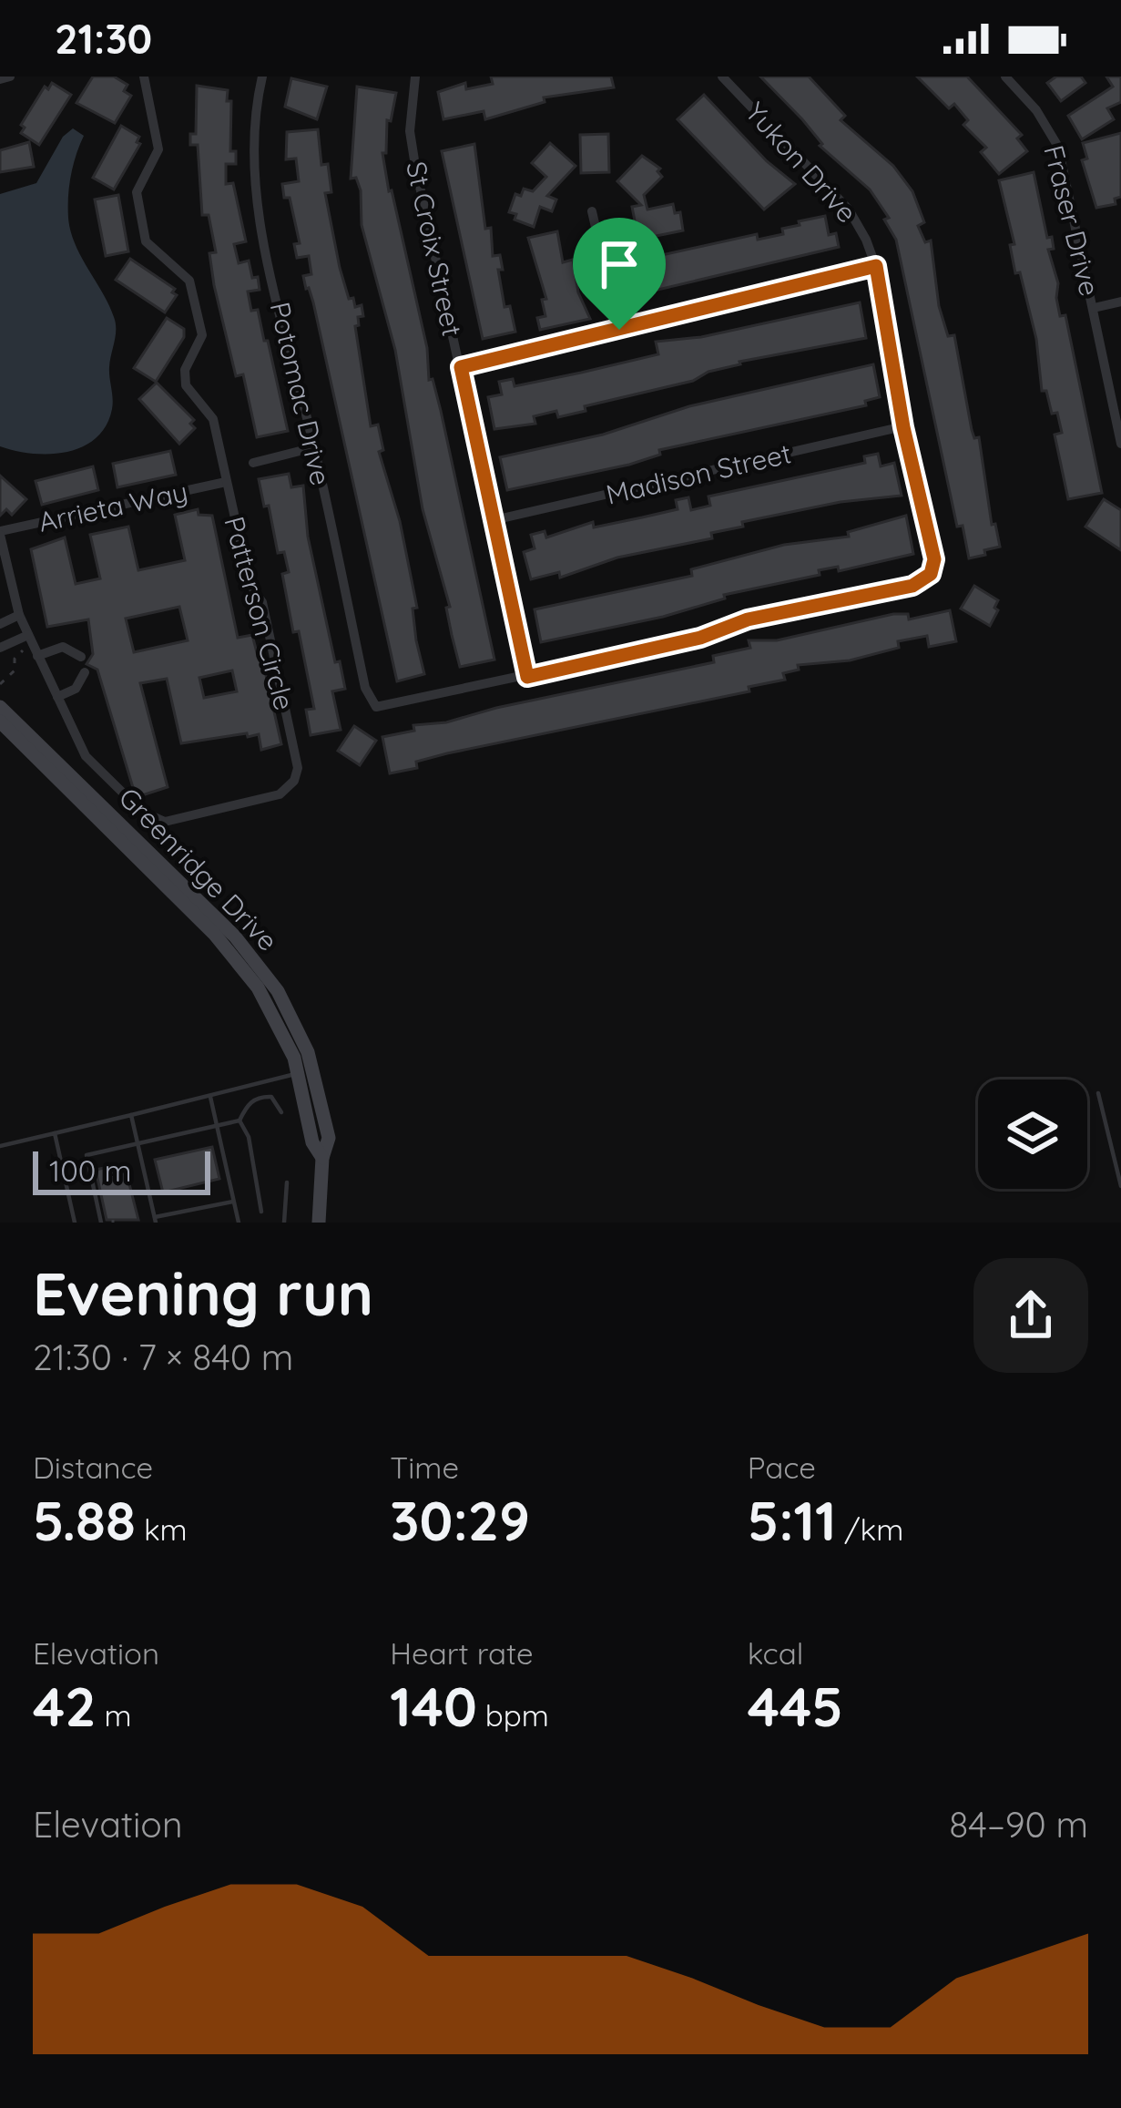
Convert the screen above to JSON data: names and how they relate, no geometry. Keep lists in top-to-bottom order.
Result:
{
  "streets": {
    "street": [
      "Yukon Drive",
      "Fraser Drive",
      "St Croix Street",
      "Potomac Drive",
      "Madison Street",
      "Arrieta Way",
      "Patterson Circle",
      "Greenridge Drive"
    ]
  },
  "crossings": [
    ["Yukon Drive", "St Croix Street"],
    ["Yukon Drive", "Potomac Drive"],
    ["Yukon Drive", "Madison Street"],
    ["St Croix Street", "Potomac Drive"],
    ["St Croix Street", "Madison Street"],
    ["Arrieta Way", "Patterson Circle"]
  ],
  "scale_bar": "100 m",
  "page": {
    "status": "21:30",
    "scale": "100 m",
    "heading": ["Evening run", "21:30 · 7 × 840 m"],
    "stats": [
      ["Distance", "5.88 km"],
      ["Time", "30:29"],
      ["Pace", "5:11 /km"],
      ["Elevation", "42 m"],
      ["Heart rate", "140 bpm"],
      ["kcal", "445"]
    ],
    "chart": ["Elevation", "84–90 m"]
  }
}
